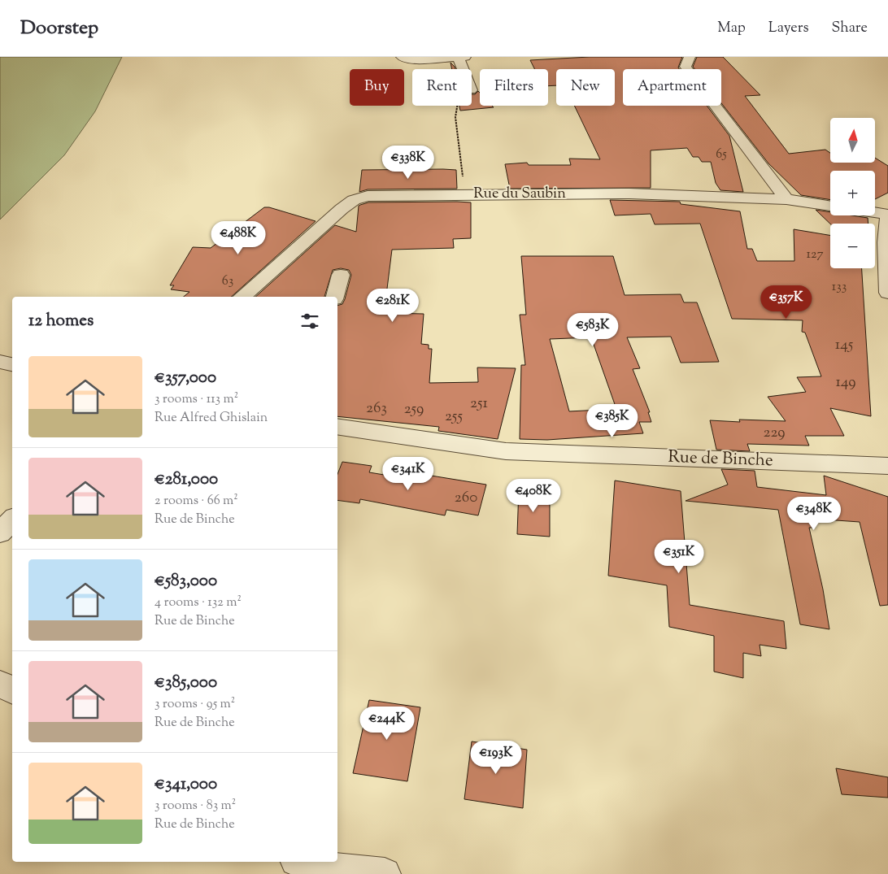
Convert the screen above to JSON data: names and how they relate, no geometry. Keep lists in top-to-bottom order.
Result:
{
  "streets": {
    "street": ["Rue du Saubin", "Rue de Binche"]
  },
  "house_numbers": [
    "65",
    "127",
    "63",
    "133",
    "145",
    "149",
    "251",
    "263",
    "259",
    "255",
    "229",
    "260"
  ],
  "north": "top",
  "page": {
    "header": "Doorstep",
    "nav": ["Map", "Layers", "Share"],
    "chip": [
      "Buy",
      "Rent",
      "Filters",
      "New",
      "Apartment"
    ],
    "map_buttons": ["+", "−"],
    "price": [
      "€338K",
      "€488K",
      "€357K",
      "€281K",
      "€583K",
      "€385K",
      "€341K",
      "€408K",
      "€348K",
      "€351K",
      "€244K",
      "€193K"
    ],
    "heading": "12 homes",
    "list": [
      {
        "name": "€357,000",
        "note": "3 rooms · 113 m² · Rue Alfred Ghislain"
      },
      {
        "name": "€281,000",
        "note": "2 rooms · 66 m² · Rue de Binche"
      },
      {
        "name": "€583,000",
        "note": "4 rooms · 132 m² · Rue de Binche"
      },
      {
        "name": "€385,000",
        "note": "3 rooms · 95 m² · Rue de Binche"
      },
      {
        "name": "€341,000",
        "note": "3 rooms · 83 m² · Rue de Binche"
      }
    ]
  }
}
